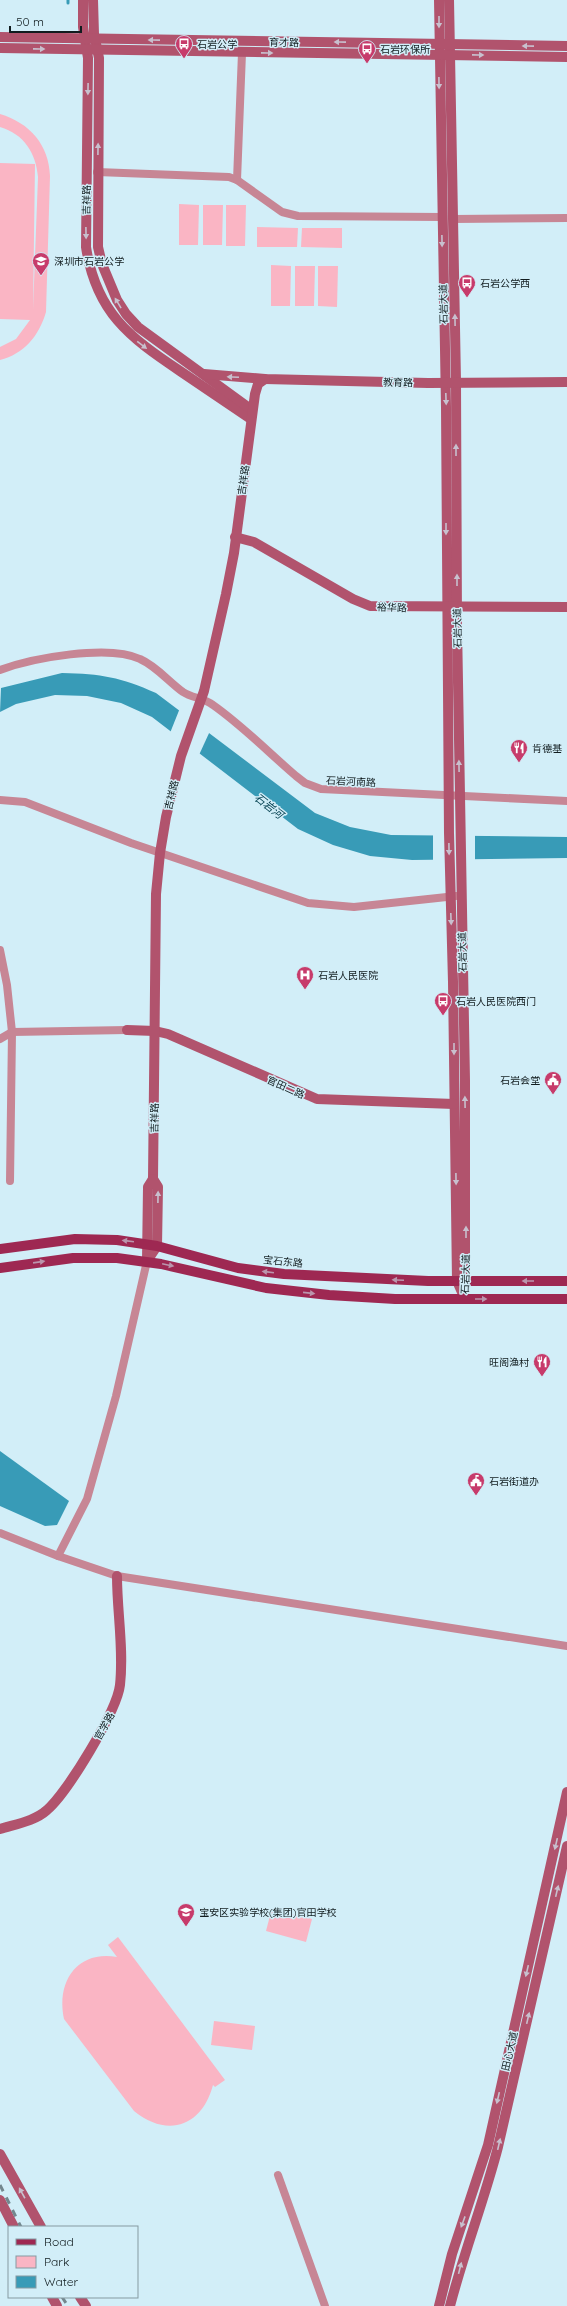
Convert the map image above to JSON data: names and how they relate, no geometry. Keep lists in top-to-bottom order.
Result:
{
  "streets": {
    "main road": ["宝石东路"],
    "street": [
      "育才路",
      "吉祥路",
      "石岩大道",
      "教育路",
      "裕华路",
      "石岩河南路",
      "官田二路",
      "官学路",
      "田心大道"
    ]
  },
  "crossings": [
    ["育才路", "吉祥路"],
    ["育才路", "石岩大道"],
    ["吉祥路", "教育路"],
    ["吉祥路", "裕华路"],
    ["吉祥路", "石岩河南路"],
    ["吉祥路", "官田二路"],
    ["吉祥路", "宝石东路"],
    ["石岩大道", "教育路"],
    ["石岩大道", "裕华路"],
    ["石岩大道", "石岩河南路"],
    ["石岩大道", "官田二路"],
    ["石岩大道", "宝石东路"]
  ],
  "water": ["石岩河"],
  "places": {
    "bus stop": [
      "石岩公学",
      "石岩环保所",
      "石岩公学西",
      "石岩人民医院西门"
    ],
    "school or university": ["深圳市石岩公学", "宝安区实验学校(集团)官田学校"],
    "restaurant": ["肯德基", "旺阁渔村"],
    "hospital": ["石岩人民医院"],
    "public building": ["石岩会堂", "石岩街道办"]
  },
  "legend": ["Road", "Park", "Water"],
  "scale_bar": "50 m"
}
